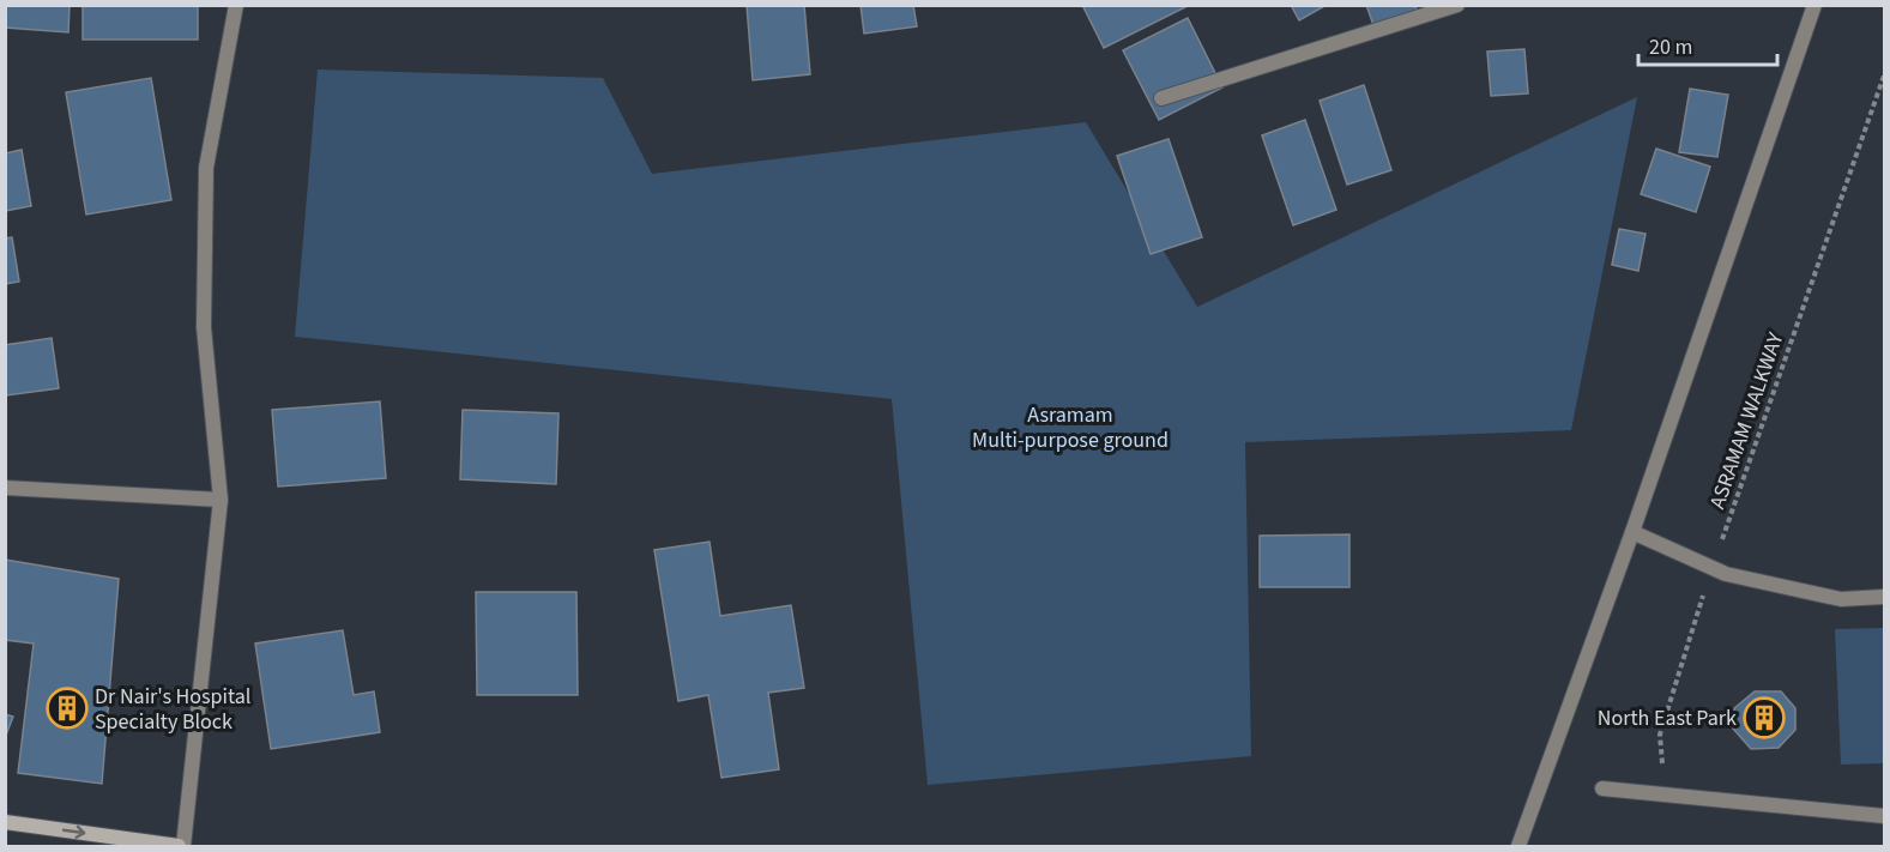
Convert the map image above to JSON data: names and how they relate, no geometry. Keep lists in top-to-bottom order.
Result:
{
  "streets": {
    "path": ["ASRAMAM WALKWAY"]
  },
  "parks": ["Asramam Multi-purpose ground"],
  "places": {
    "building": ["Dr Nair's Hospital Specialty Block", "North East Park"]
  },
  "scale_bar": "20 m"
}
